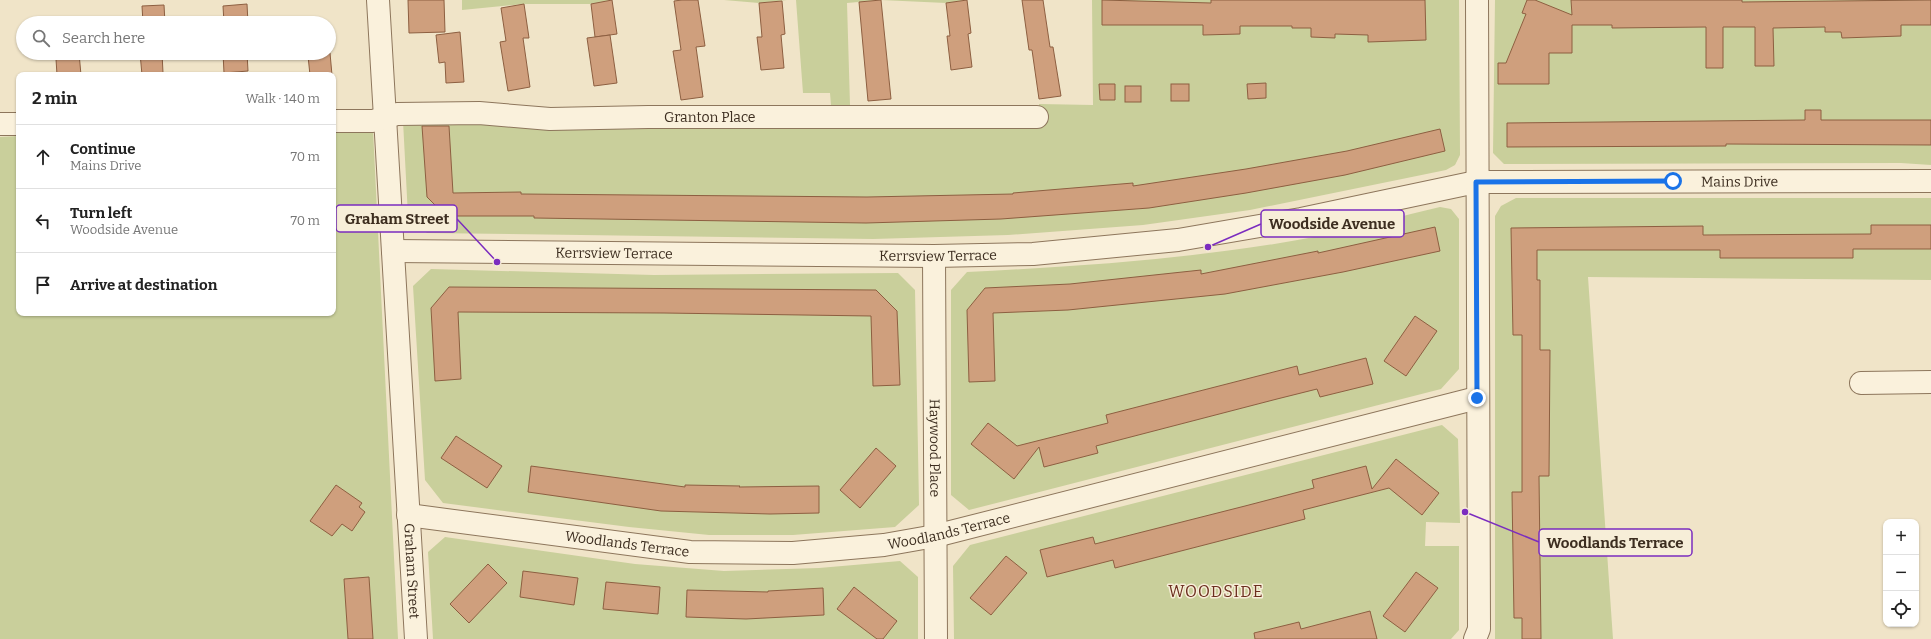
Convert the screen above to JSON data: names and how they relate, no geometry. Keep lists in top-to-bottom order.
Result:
{
  "streets": {
    "street": [
      "Granton Place",
      "Mains Drive",
      "Kerrsview Terrace",
      "Haywood Place",
      "Woodlands Terrace",
      "Graham Street"
    ]
  },
  "crossings": [
    ["Granton Place", "Graham Street"],
    ["Mains Drive", "Kerrsview Terrace"],
    ["Kerrsview Terrace", "Haywood Place"],
    ["Kerrsview Terrace", "Graham Street"],
    ["Haywood Place", "Woodlands Terrace"],
    ["Woodlands Terrace", "Graham Street"]
  ],
  "districts": ["WOODSIDE"],
  "places": ["Woodside Avenue", "Graham Street", "Woodlands Terrace"],
  "page": {
    "search": "Search here",
    "heading": ["2 min", "Walk · 140 m"],
    "list": [
      ["Continue", "Mains Drive", "70 m"],
      ["Turn left", "Woodside Avenue", "70 m"],
      "Arrive at destination"
    ],
    "map_buttons": ["+", "−"]
  }
}
